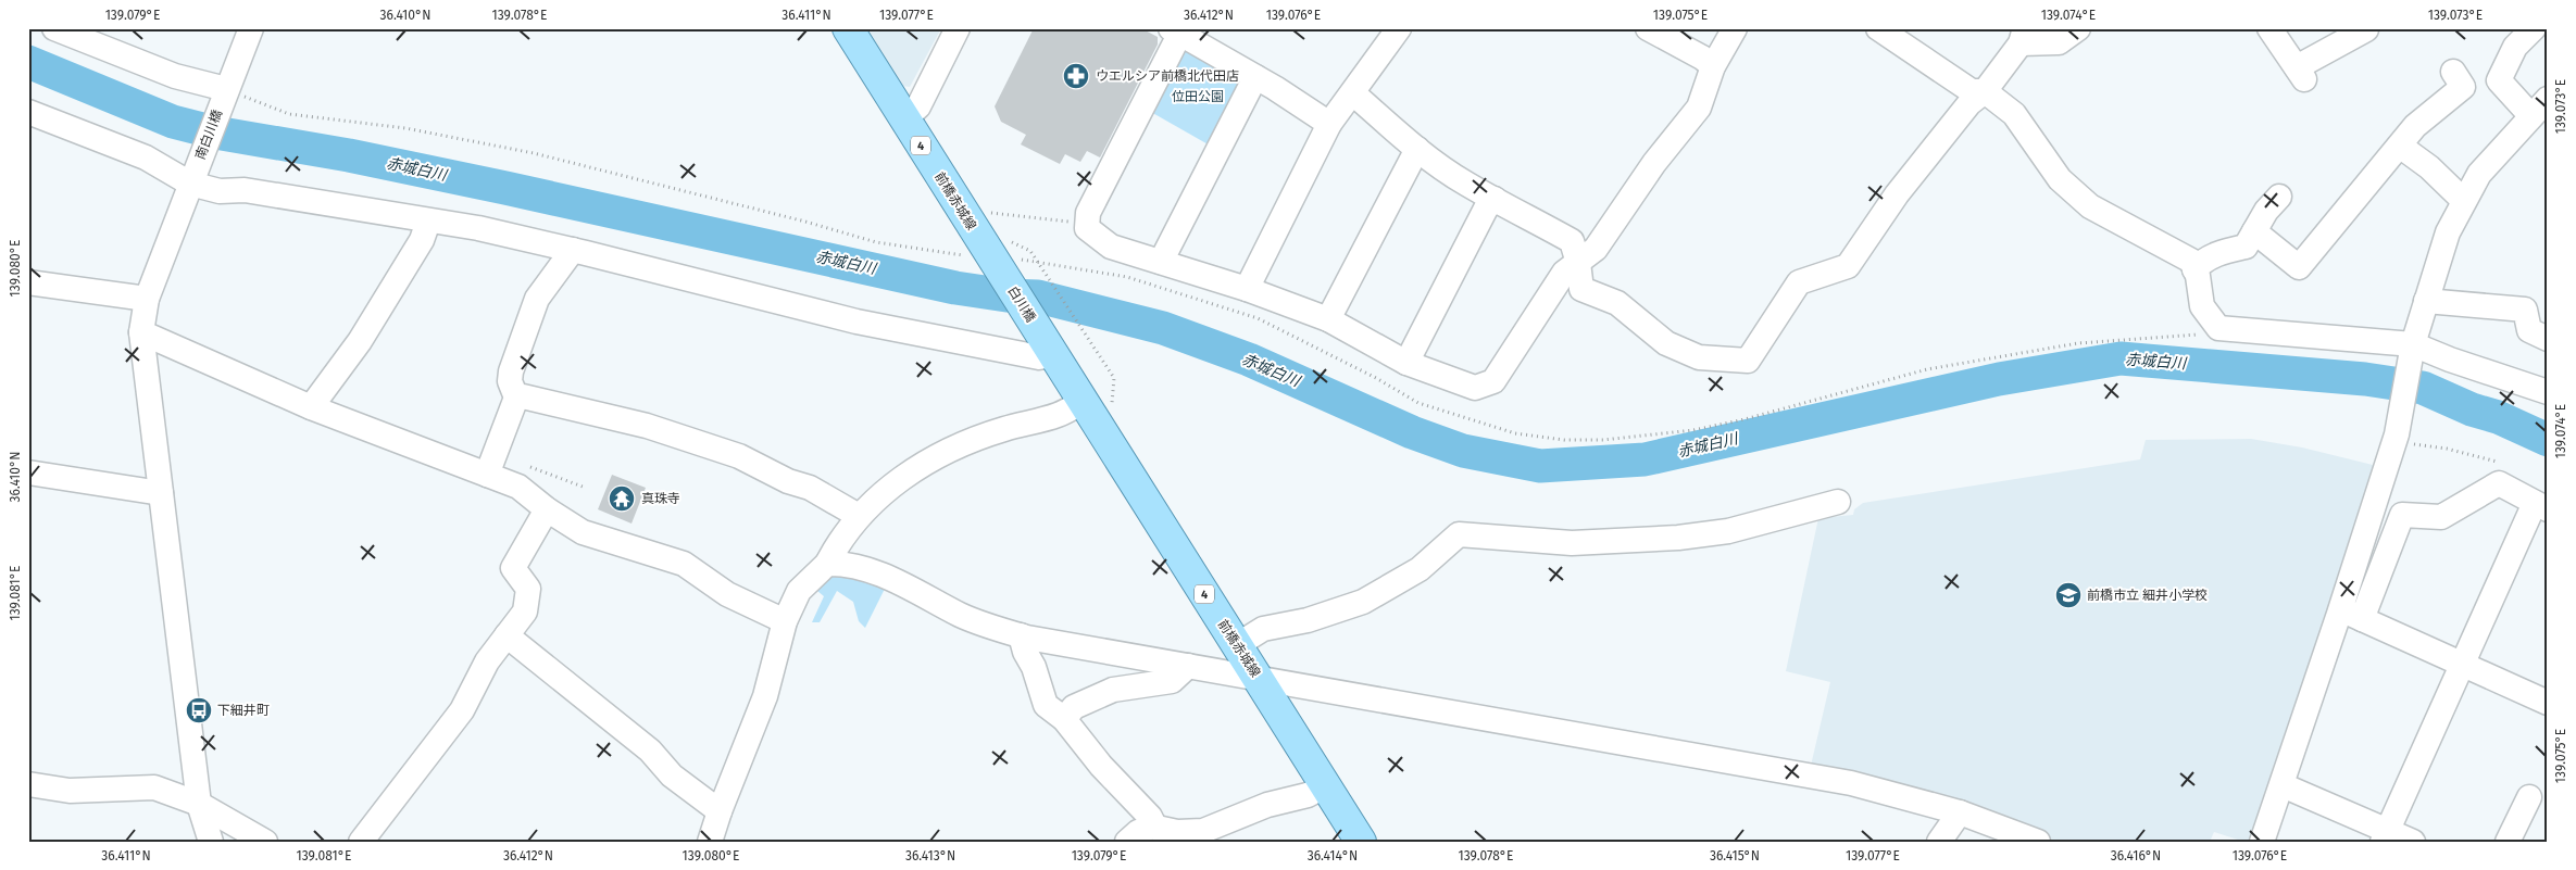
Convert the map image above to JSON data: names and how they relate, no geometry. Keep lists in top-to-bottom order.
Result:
{
  "streets": {
    "main road": ["4", "前橋赤城線", "白川橋"],
    "street": ["南白川橋"]
  },
  "crossings": [
    ["前橋赤城線", "白川橋"]
  ],
  "water": ["赤城白川"],
  "parks": ["位田公園"],
  "places": {
    "pharmacy": ["ウエルシア前橋北代田店"],
    "temple": ["真珠寺"],
    "school or university": ["前橋市立 細井小学校"],
    "bus stop": ["下細井町"]
  },
  "coordinates": [
    "139.079°E",
    "36.410°N",
    "139.078°E",
    "36.411°N",
    "139.077°E",
    "36.412°N",
    "139.076°E",
    "139.075°E",
    "139.074°E",
    "139.073°E",
    "139.080°E",
    "139.081°E",
    "36.413°N",
    "36.414°N",
    "36.415°N",
    "36.416°N"
  ]
}
